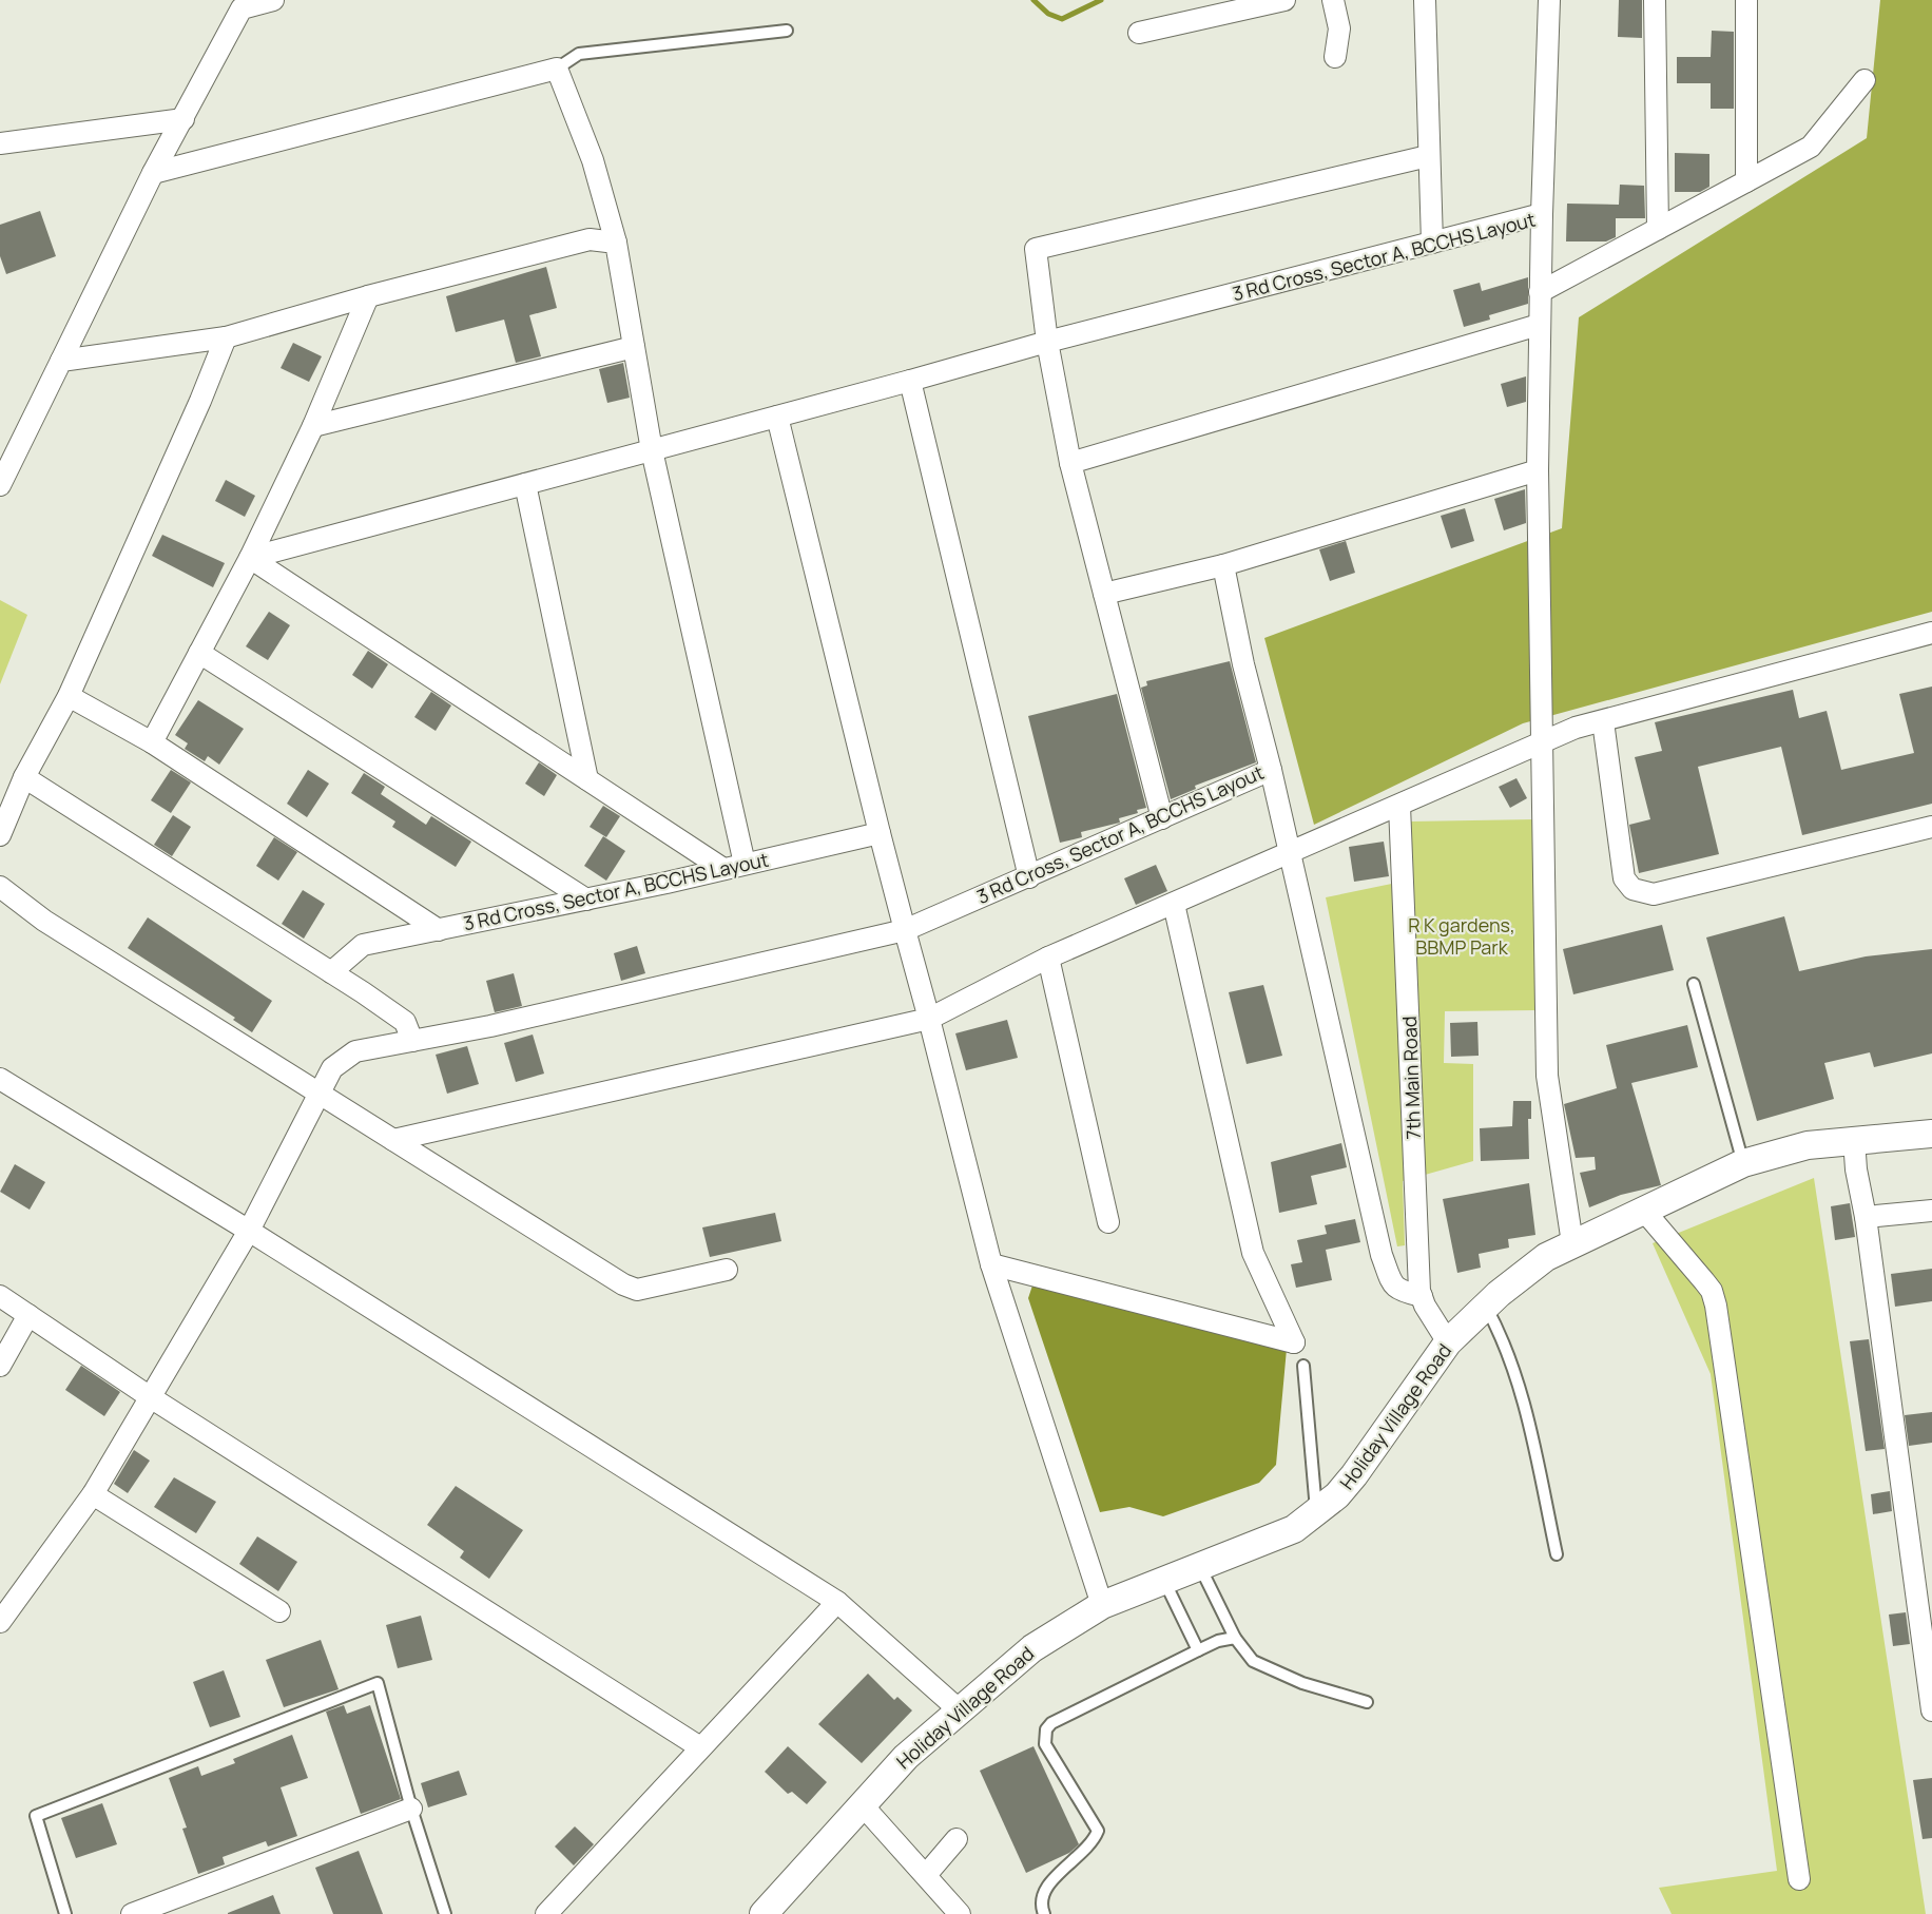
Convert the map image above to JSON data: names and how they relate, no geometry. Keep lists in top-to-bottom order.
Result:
{
  "streets": {
    "street": ["3 Rd Cross, Sector A, BCCHS Layout", "7th Main Road", "Holiday Village Road"]
  },
  "crossings": [
    ["3 Rd Cross, Sector A, BCCHS Layout", "Holiday Village Road"],
    ["7th Main Road", "Holiday Village Road"]
  ],
  "parks": ["R K gardens, BBMP Park"]
}
